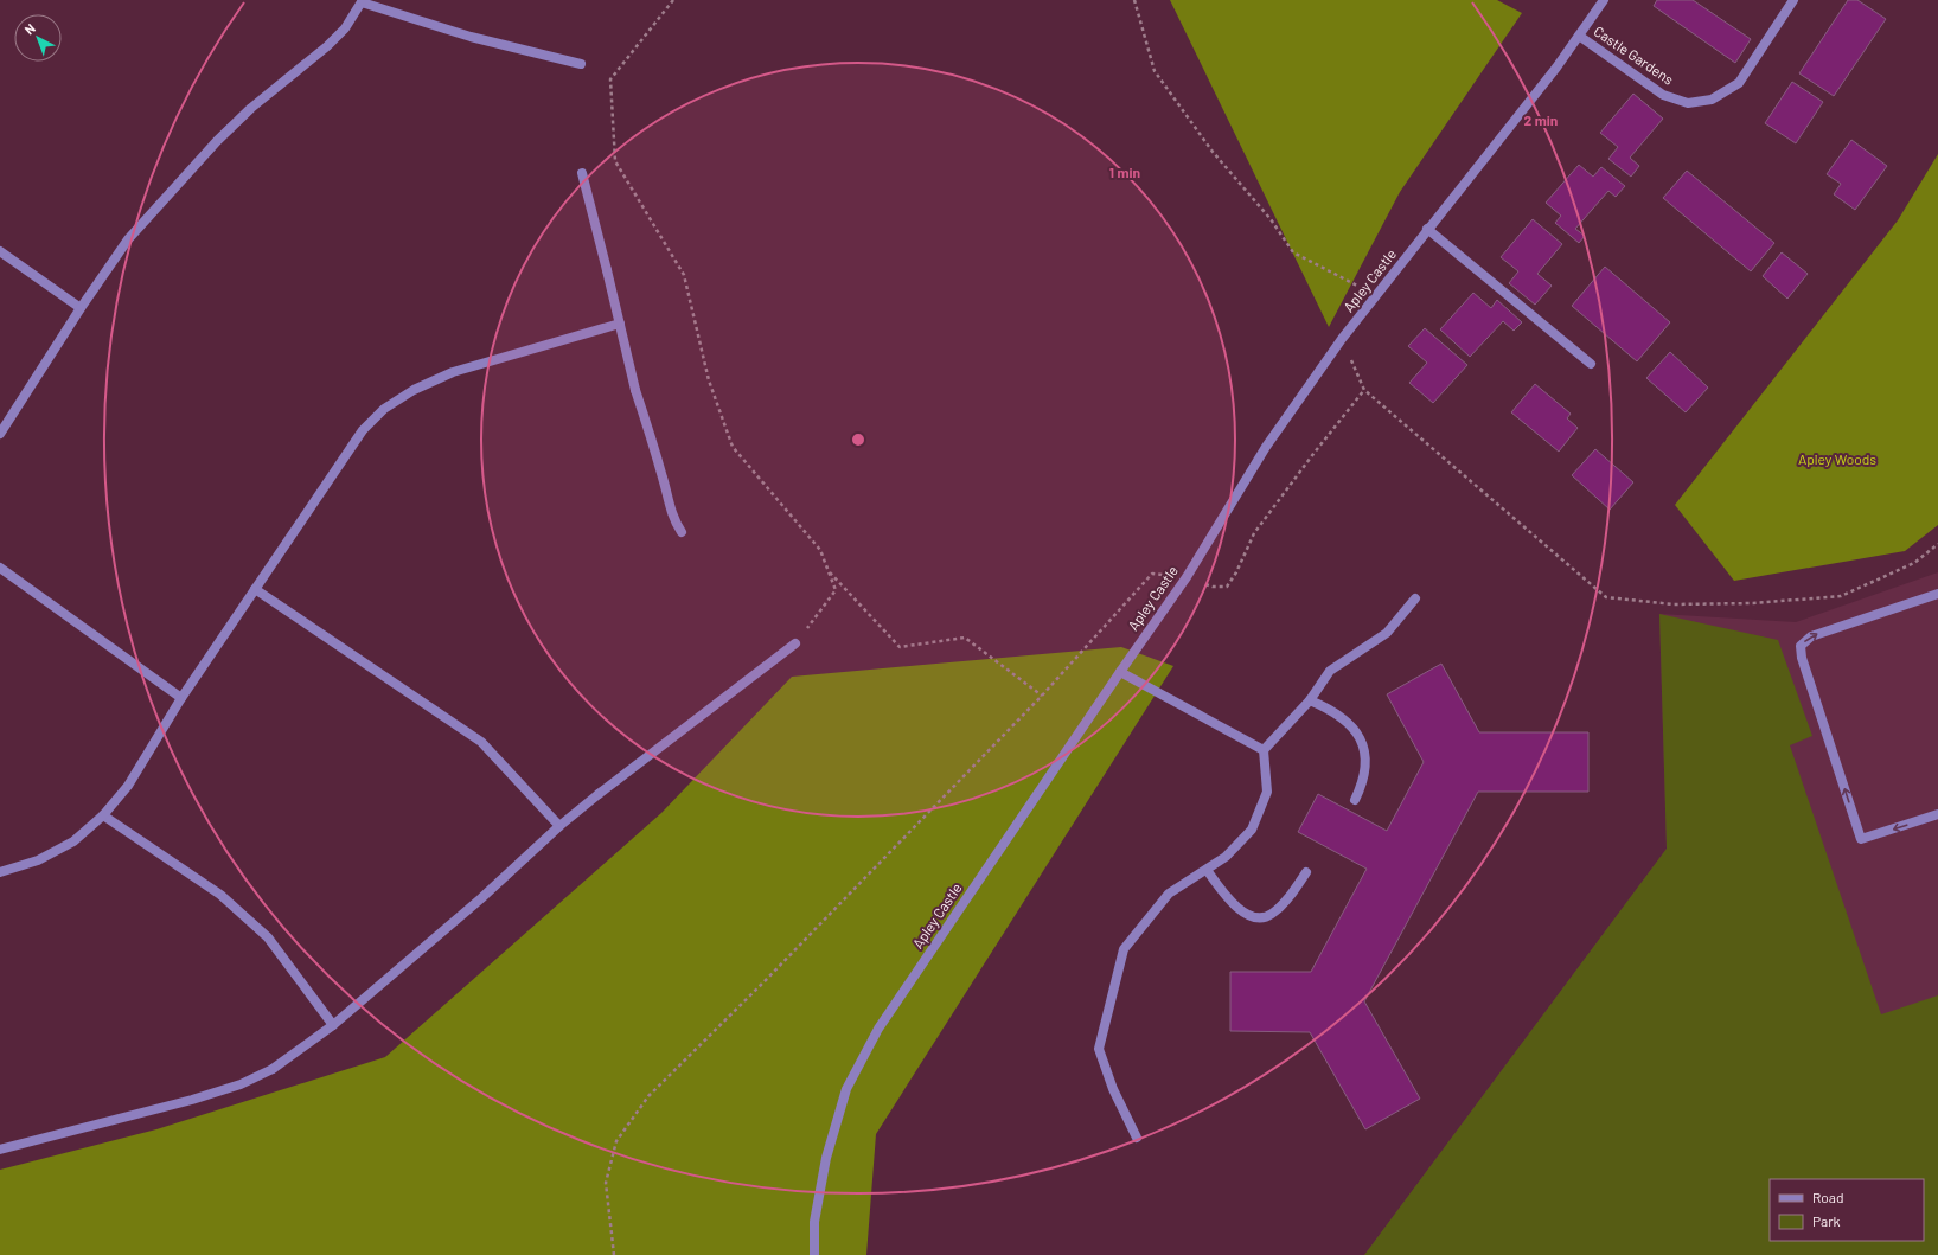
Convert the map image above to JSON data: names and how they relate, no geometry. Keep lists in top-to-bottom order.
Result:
{
  "streets": {
    "street": ["Castle Gardens", "Apley Castle"]
  },
  "crossings": [
    ["Castle Gardens", "Apley Castle"]
  ],
  "parks": ["Apley Woods"],
  "legend": ["Road", "Park"],
  "north": "top left",
  "rings": ["2 min", "1 min"]
}
